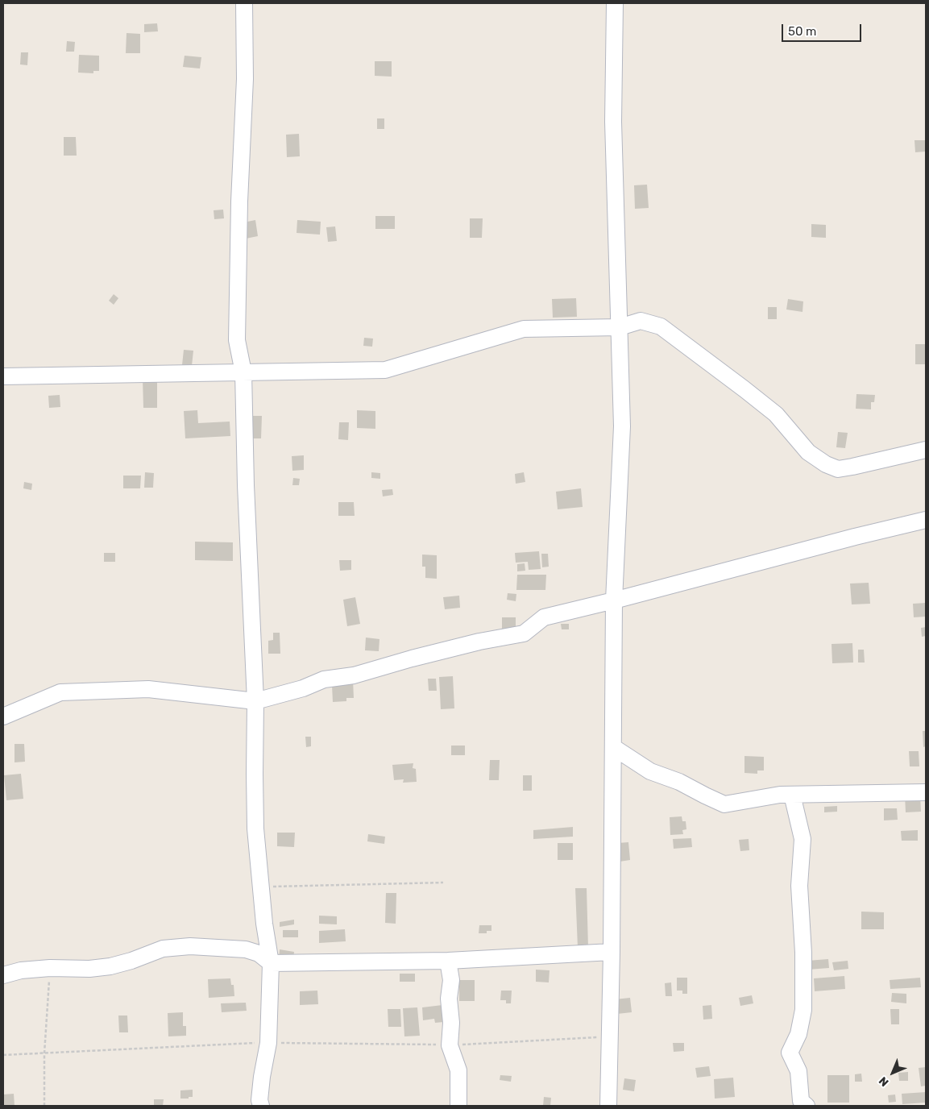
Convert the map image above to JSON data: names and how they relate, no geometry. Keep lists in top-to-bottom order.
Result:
{
  "scale_bar": "50 m",
  "north": "bottom left"
}
